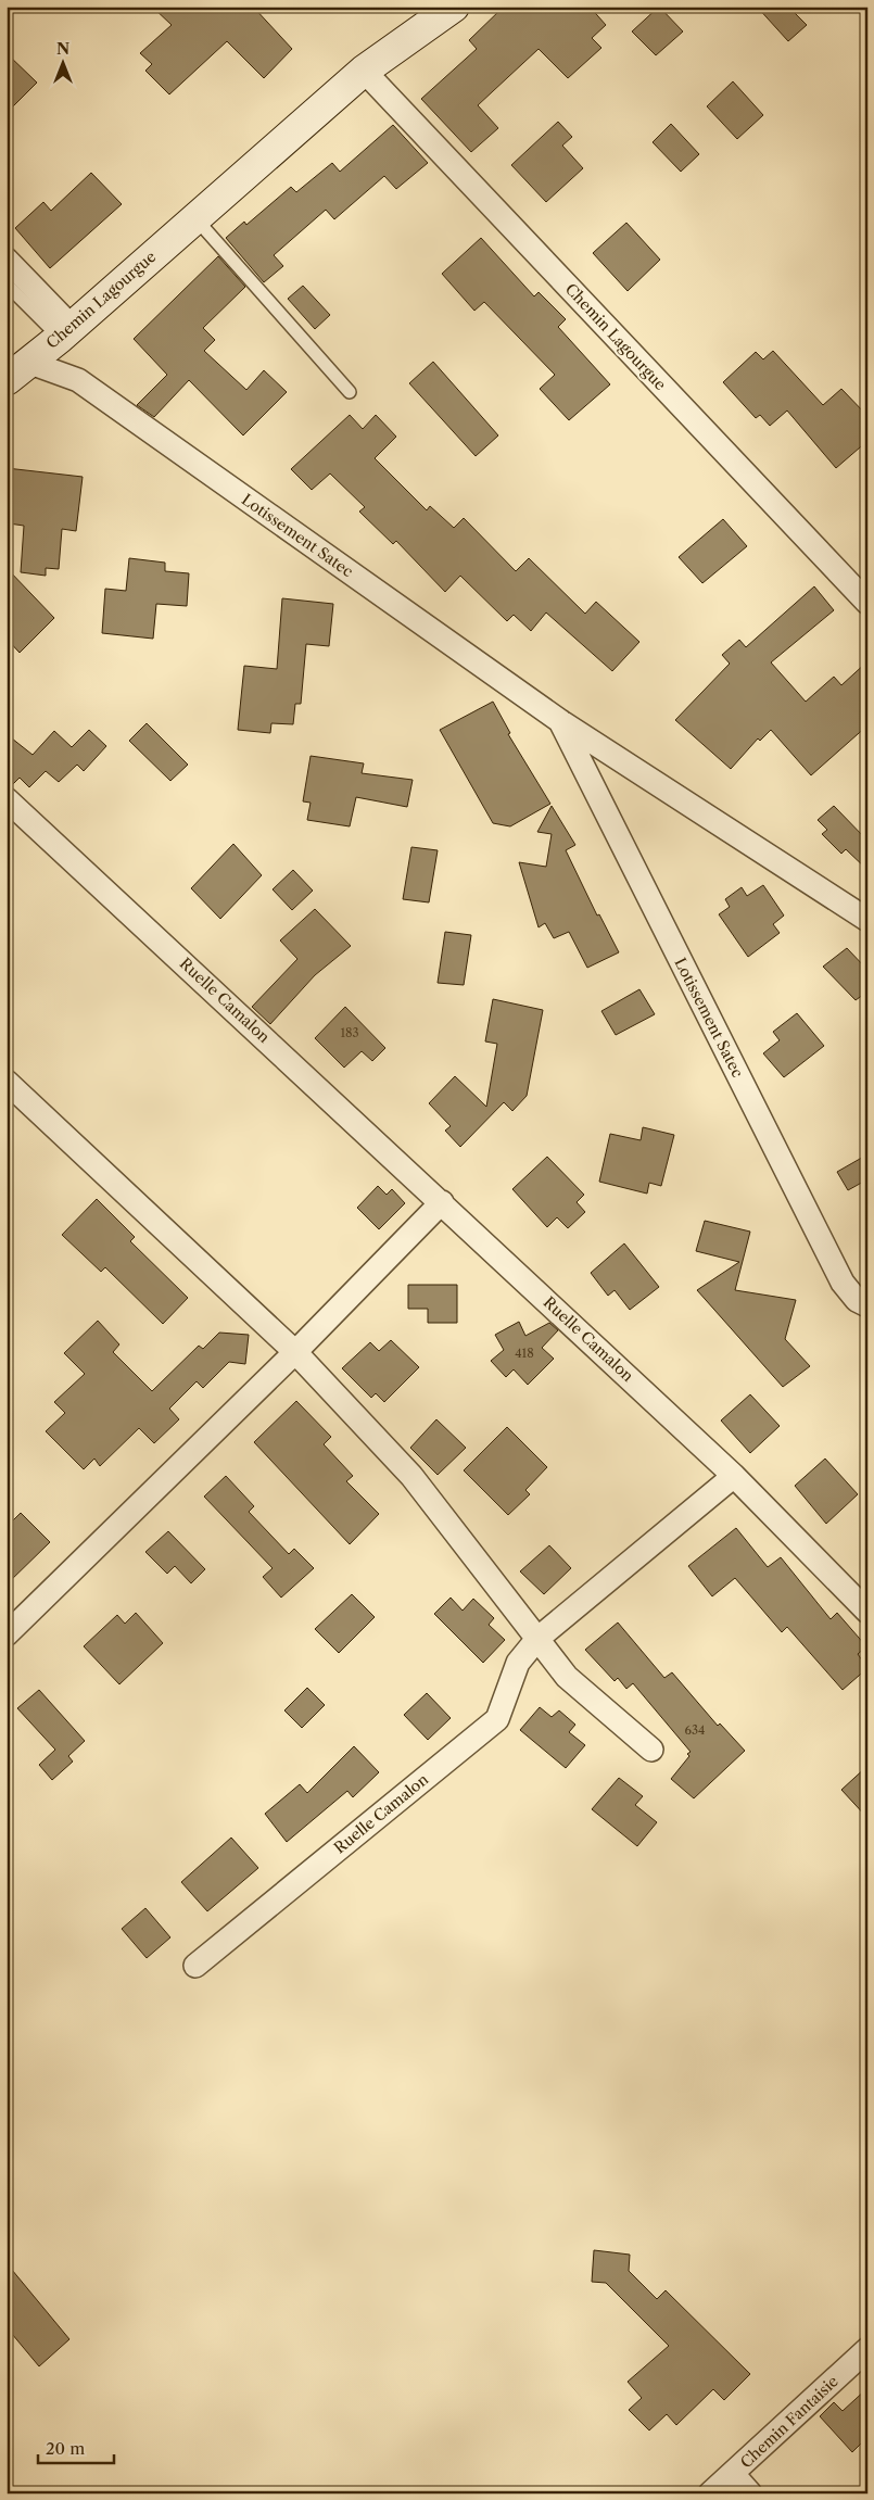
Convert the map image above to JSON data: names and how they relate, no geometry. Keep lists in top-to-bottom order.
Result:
{
  "streets": {
    "street": [
      "Chemin Lagourgue",
      "Lotissement Satec",
      "Ruelle Camalon",
      "Chemin Fantaisie"
    ]
  },
  "crossings": [
    ["Chemin Lagourgue", "Lotissement Satec"]
  ],
  "house_numbers": ["183", "418", "634"],
  "scale_bar": "20 m",
  "north": "top"
}
